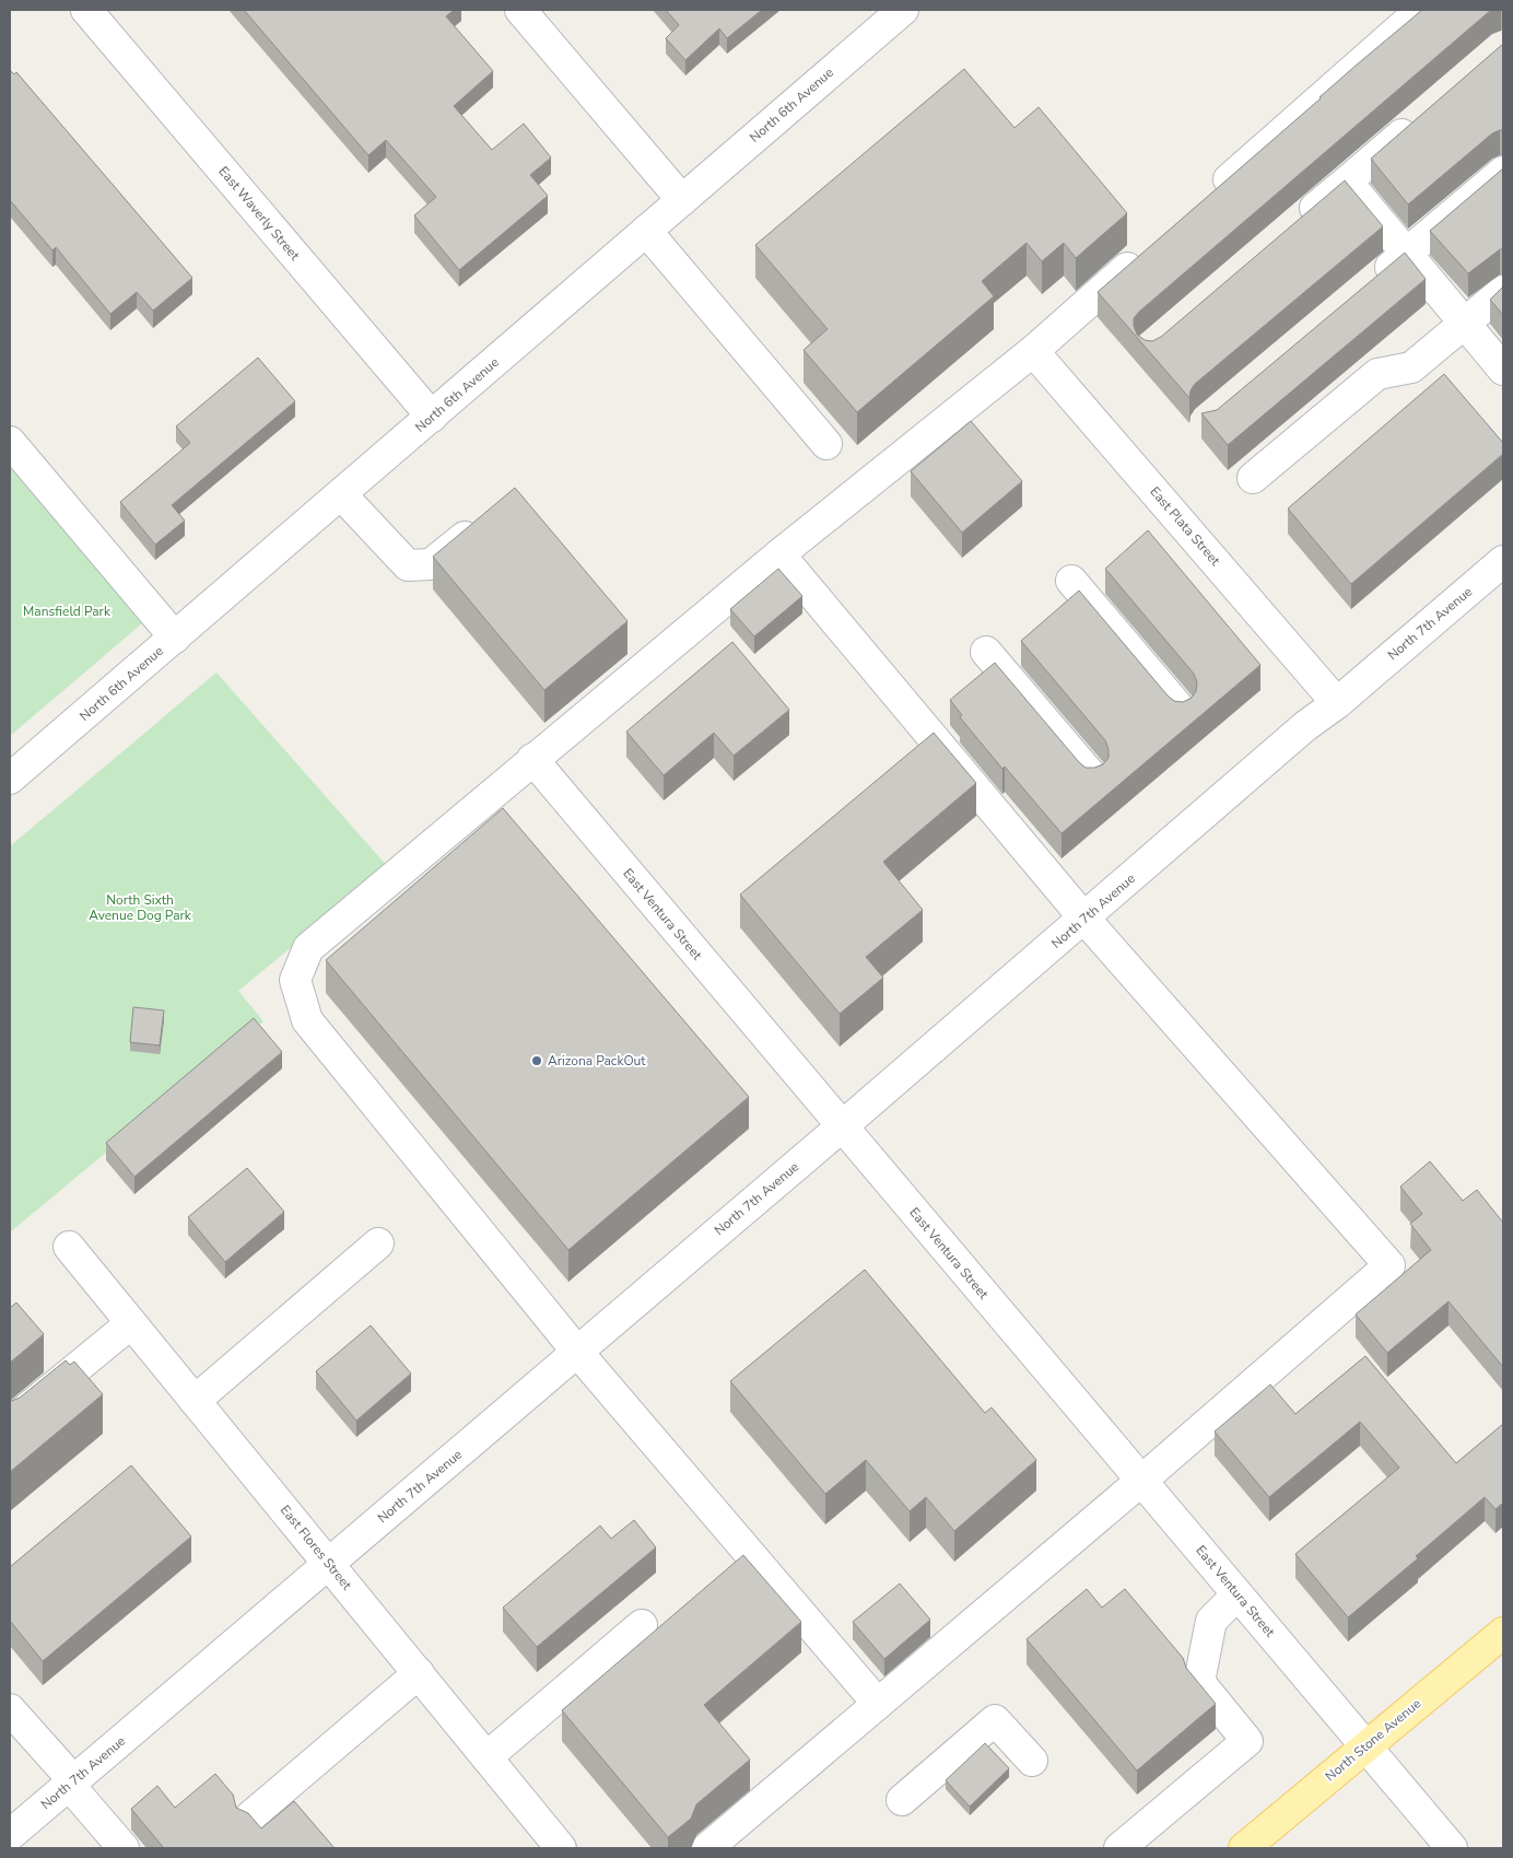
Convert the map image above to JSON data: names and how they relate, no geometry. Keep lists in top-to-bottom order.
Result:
{
  "streets": {
    "main road": ["North Stone Avenue"],
    "street": [
      "North 6th Avenue",
      "East Waverly Street",
      "East Plata Street",
      "North 7th Avenue",
      "East Ventura Street",
      "East Flores Street"
    ]
  },
  "crossings": [
    ["North 6th Avenue", "East Waverly Street"],
    ["East Plata Street", "North 7th Avenue"],
    ["North 7th Avenue", "East Ventura Street"],
    ["North 7th Avenue", "East Flores Street"],
    ["East Ventura Street", "North Stone Avenue"]
  ],
  "parks": ["Mansfield Park", "North Sixth Avenue Dog Park"],
  "places": ["Arizona PackOut"]
}
